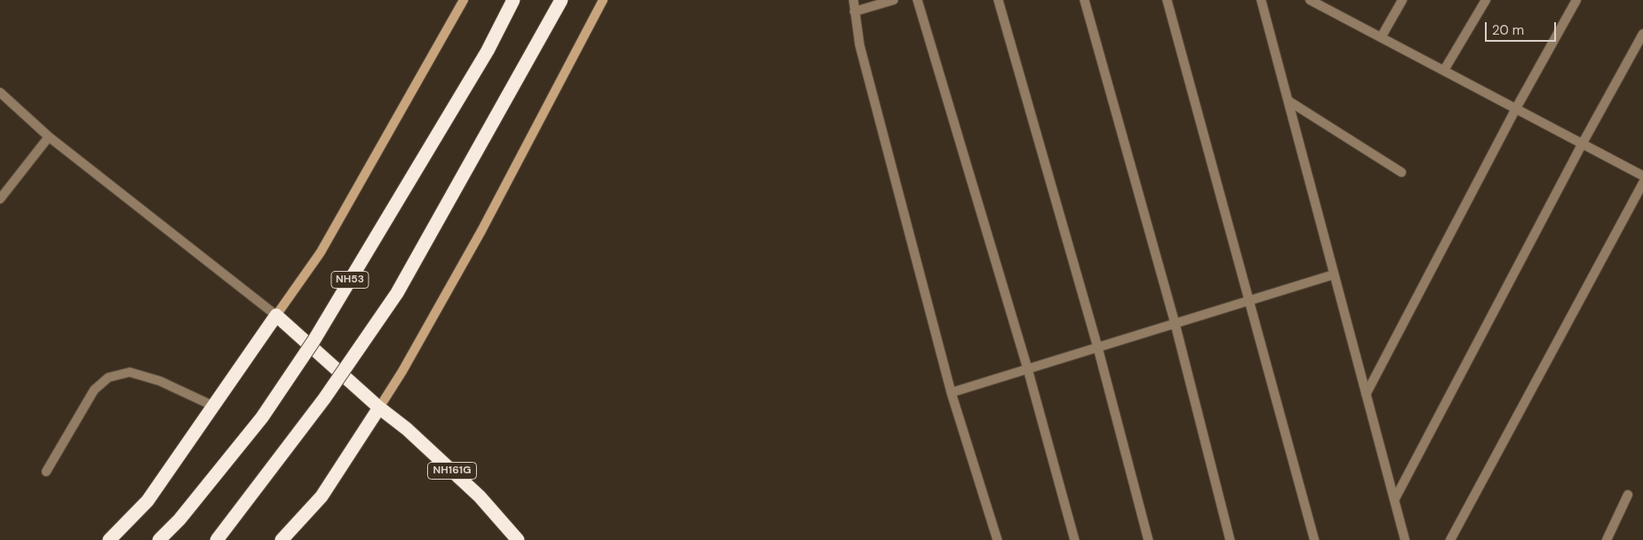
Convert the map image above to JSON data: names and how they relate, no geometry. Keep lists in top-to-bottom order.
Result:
{
  "streets": {
    "highway": ["NH53", "NH161G"]
  },
  "scale_bar": "20 m"
}
